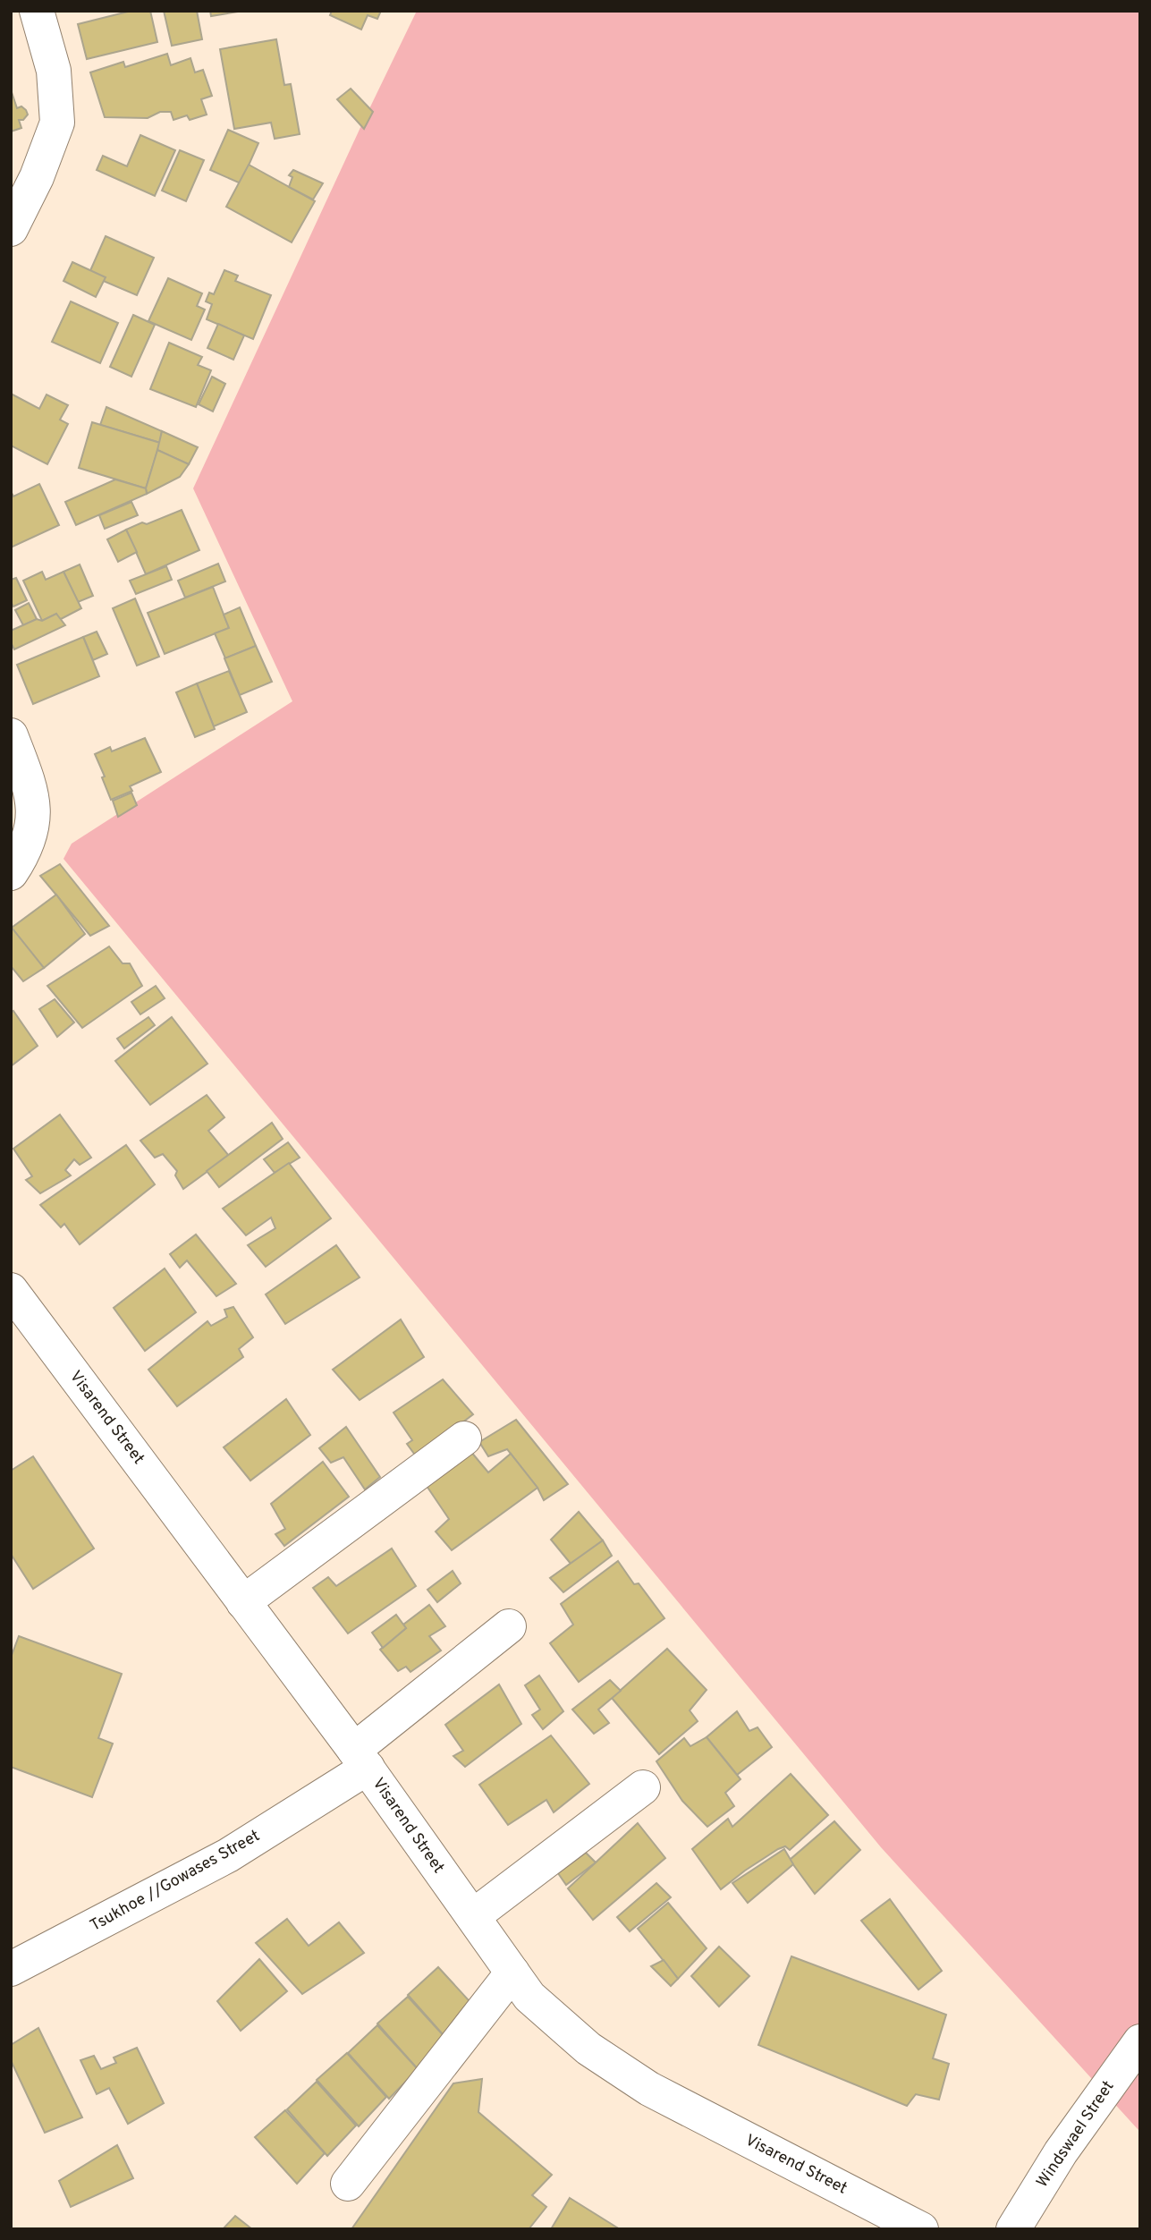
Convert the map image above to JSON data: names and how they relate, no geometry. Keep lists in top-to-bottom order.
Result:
{
  "streets": {
    "street": ["Visarend Street", "Tsukhoe //Gowases Street", "Windswael Street"]
  },
  "crossings": [
    ["Visarend Street", "Tsukhoe //Gowases Street"]
  ]
}
